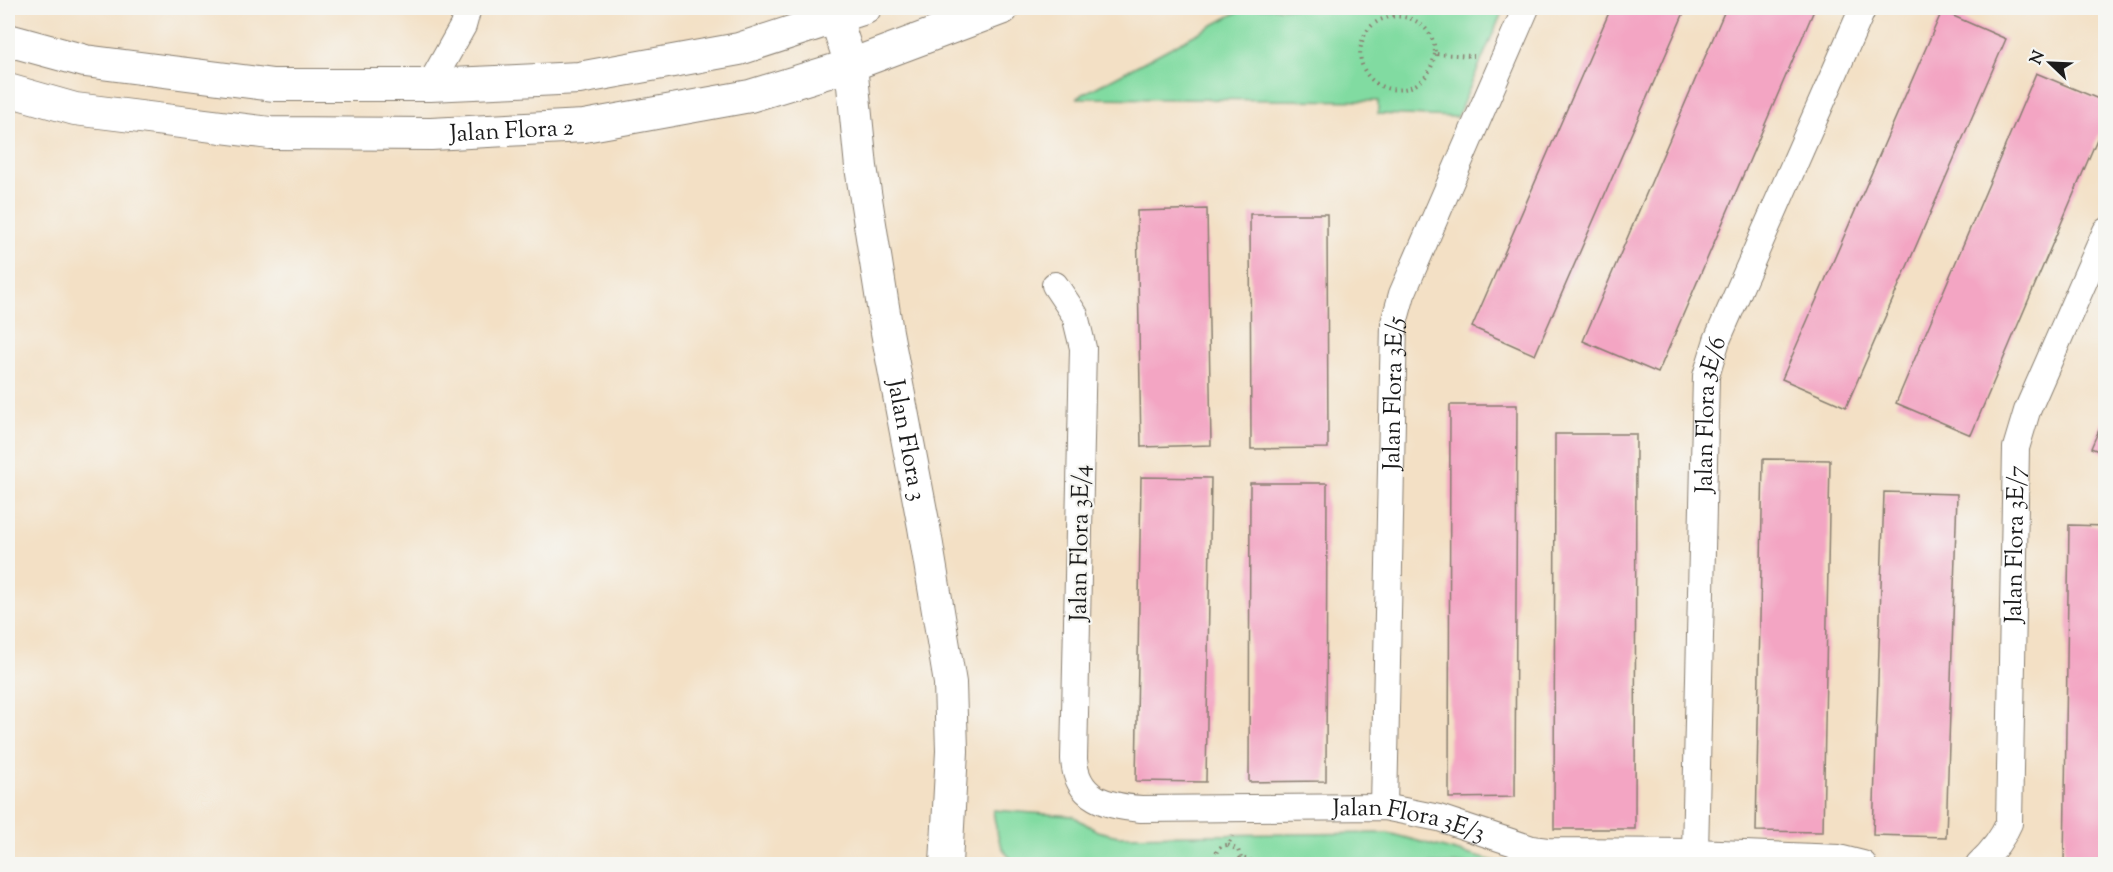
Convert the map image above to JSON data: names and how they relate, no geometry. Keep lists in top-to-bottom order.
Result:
{
  "streets": {
    "street": [
      "Jalan Flora 2",
      "Jalan Flora 3E/5",
      "Jalan Flora 3E/6",
      "Jalan Flora 3",
      "Jalan Flora 3E/4",
      "Jalan Flora 3E/7",
      "Jalan Flora 3E/3"
    ]
  },
  "crossings": [
    ["Jalan Flora 2", "Jalan Flora 3"],
    ["Jalan Flora 3E/5", "Jalan Flora 3E/3"],
    ["Jalan Flora 3E/6", "Jalan Flora 3E/3"],
    ["Jalan Flora 3E/4", "Jalan Flora 3E/3"]
  ],
  "north": "top left"
}
